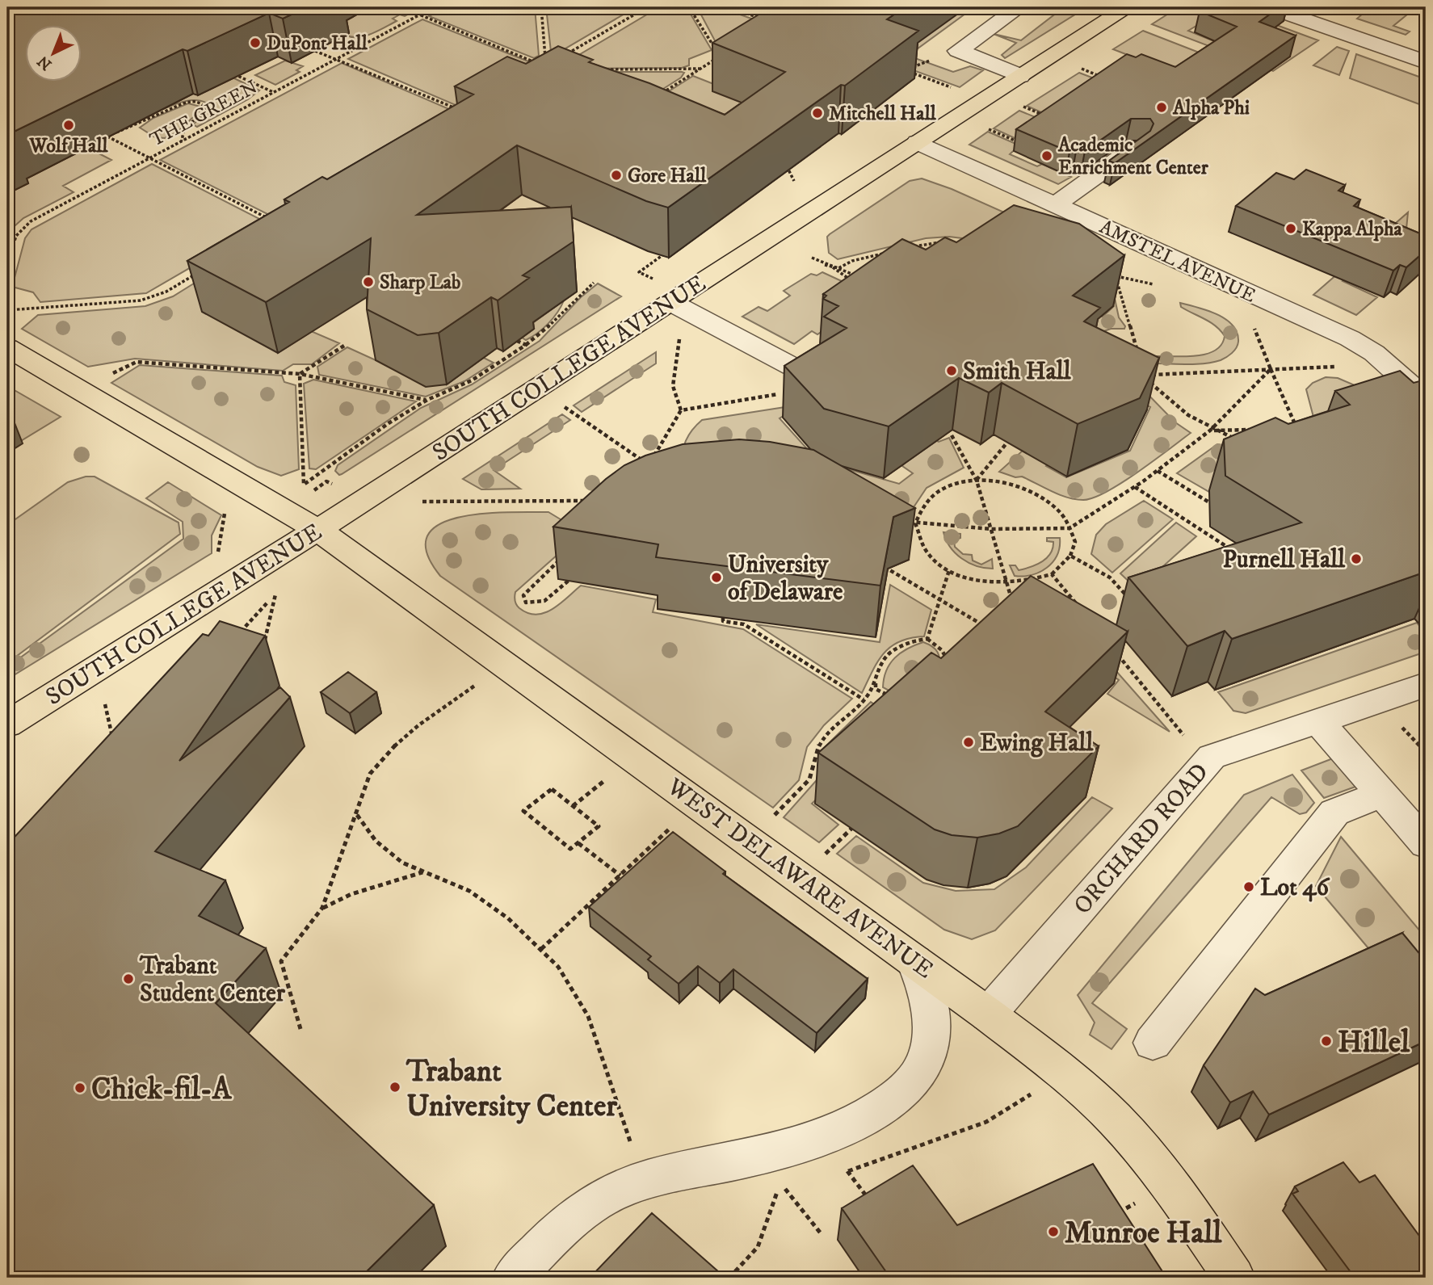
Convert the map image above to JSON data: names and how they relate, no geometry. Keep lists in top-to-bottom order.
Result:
{
  "streets": {
    "main road": ["SOUTH COLLEGE AVENUE", "WEST DELAWARE AVENUE"],
    "street": ["AMSTEL AVENUE", "ORCHARD ROAD"],
    "path": ["THE GREEN"]
  },
  "crossings": [
    ["AMSTEL AVENUE", "SOUTH COLLEGE AVENUE"],
    ["SOUTH COLLEGE AVENUE", "WEST DELAWARE AVENUE"],
    ["ORCHARD ROAD", "WEST DELAWARE AVENUE"]
  ],
  "places": [
    "DuPont Hall",
    "Alpha Phi",
    "Mitchell Hall",
    "Wolf Hall",
    "Academic Enrichment Center",
    "Gore Hall",
    "Kappa Alpha",
    "Sharp Lab",
    "Smith Hall",
    "Purnell Hall",
    "University of Delaware",
    "Ewing Hall",
    "Lot 46",
    "Trabant Student Center",
    "Hillel",
    "Trabant University Center",
    "Chick-fil-A",
    "Munroe Hall"
  ],
  "north": "bottom left"
}
